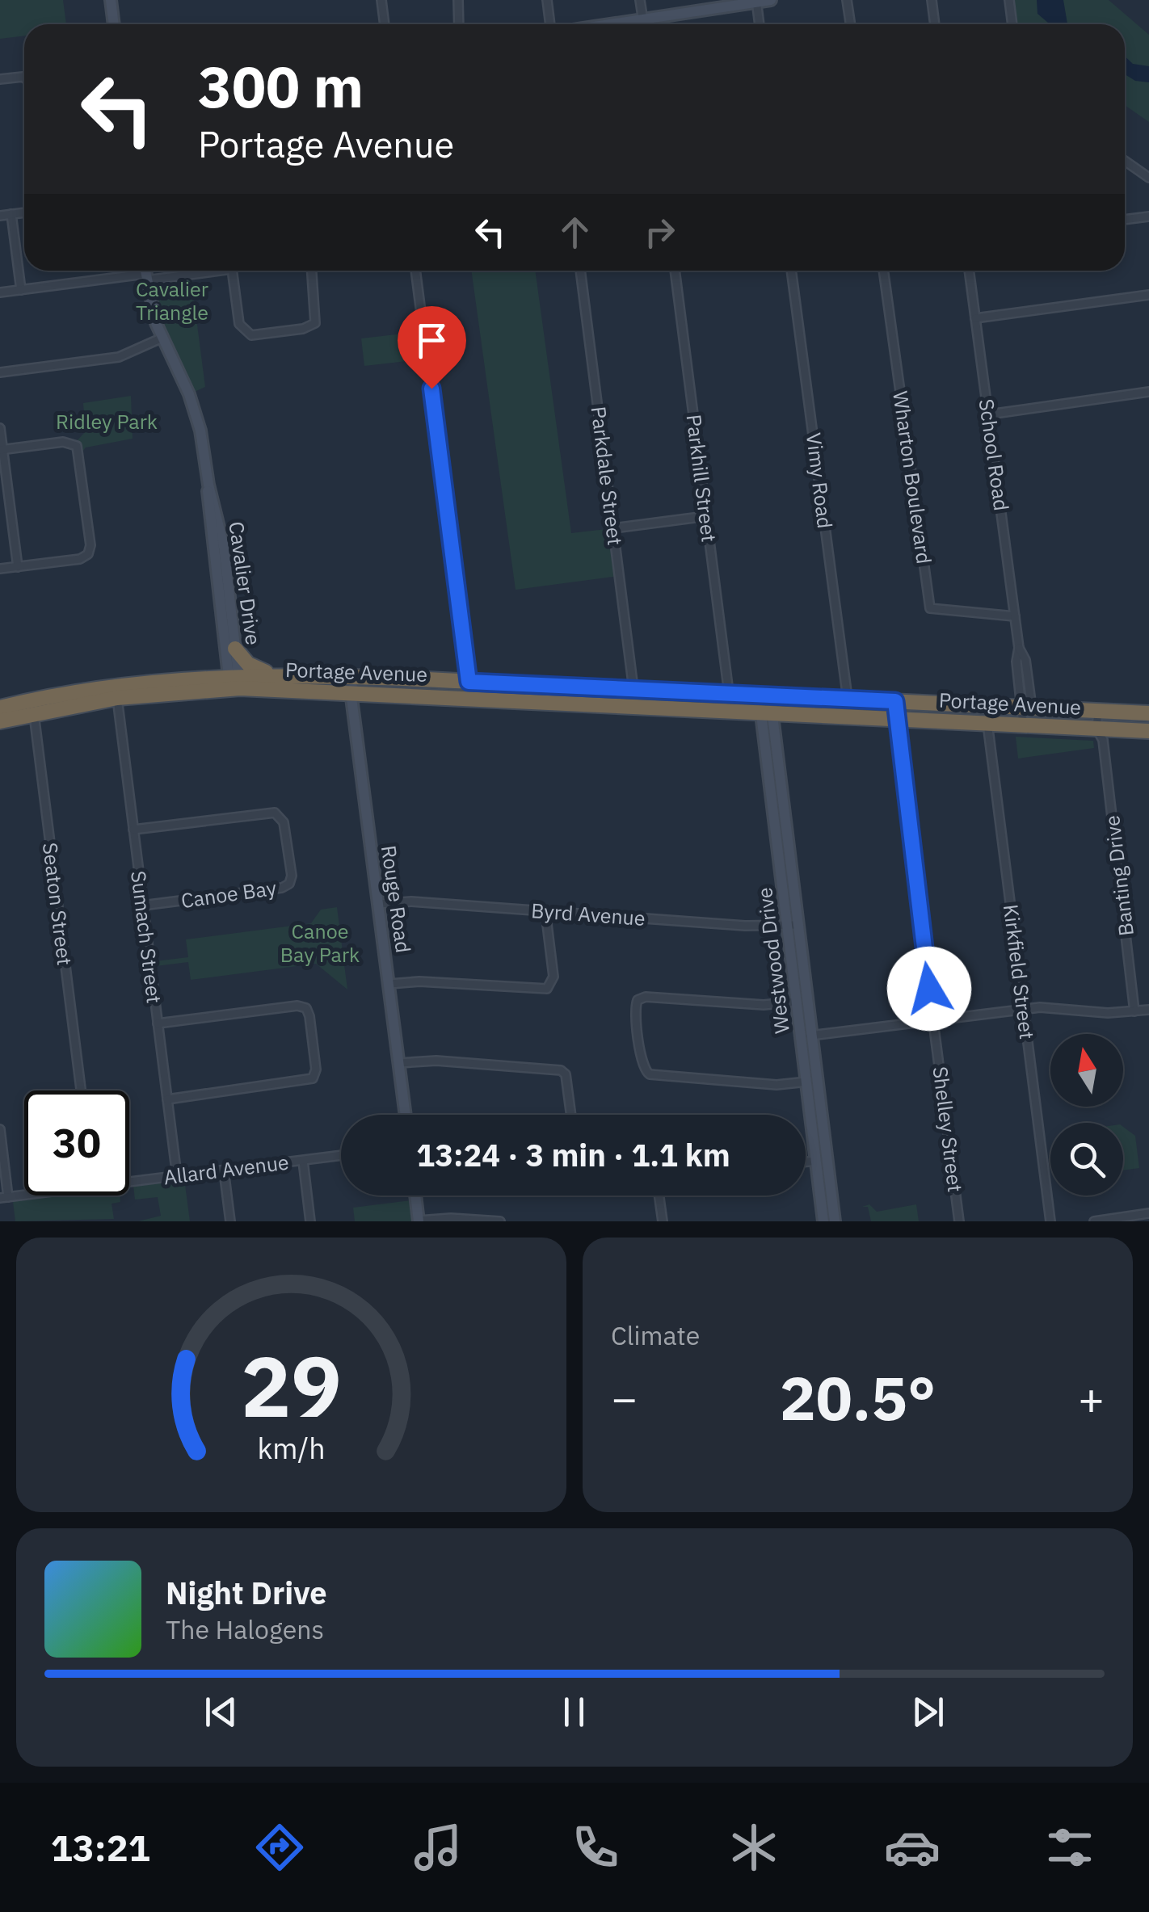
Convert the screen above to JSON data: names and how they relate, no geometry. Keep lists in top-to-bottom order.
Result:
{
  "streets": {
    "highway": ["Portage Avenue"],
    "street": [
      "School Road",
      "Parkdale Street",
      "Wharton Boulevard",
      "Parkhill Street",
      "Vimy Road",
      "Cavalier Drive",
      "Banting Drive",
      "Canoe Bay",
      "Rouge Road",
      "Seaton Street",
      "Byrd Avenue",
      "Sumach Street",
      "Westwood Drive",
      "Kirkfield Street",
      "Shelley Street",
      "Allard Avenue"
    ]
  },
  "crossings": [
    ["School Road", "Wharton Boulevard"],
    ["School Road", "Portage Avenue"],
    ["Parkdale Street", "Portage Avenue"],
    ["Parkhill Street", "Portage Avenue"],
    ["Vimy Road", "Portage Avenue"],
    ["Cavalier Drive", "Portage Avenue"],
    ["Portage Avenue", "Banting Drive"],
    ["Portage Avenue", "Rouge Road"],
    ["Portage Avenue", "Seaton Street"],
    ["Portage Avenue", "Sumach Street"],
    ["Portage Avenue", "Westwood Drive"],
    ["Portage Avenue", "Kirkfield Street"],
    ["Portage Avenue", "Shelley Street"],
    ["Canoe Bay", "Sumach Street"],
    ["Rouge Road", "Byrd Avenue"],
    ["Byrd Avenue", "Westwood Drive"],
    ["Sumach Street", "Allard Avenue"]
  ],
  "parks": ["Cavalier Triangle", "Ridley Park", "Canoe Bay Park"],
  "north": "top",
  "page": {
    "turn": ["300 m", "Portage Avenue"],
    "limit": "30",
    "trip": "13:24 · 3 min · 1.1 km",
    "tile": "Climate",
    "heat": ["−", "20.5°", "+"],
    "song": ["Night Drive", "The Halogens"],
    "tabs": "13:21",
    "gauge": ["29", "km/h"]
  }
}
